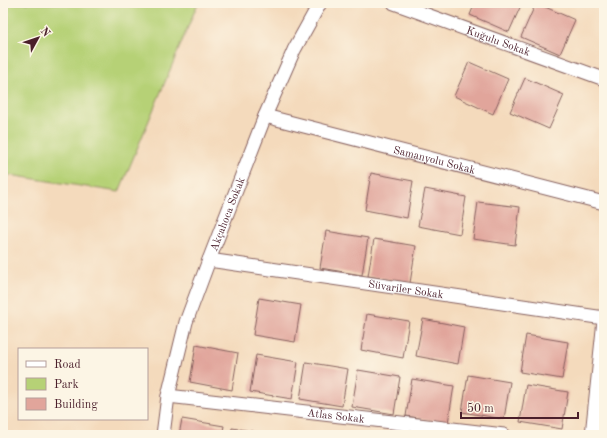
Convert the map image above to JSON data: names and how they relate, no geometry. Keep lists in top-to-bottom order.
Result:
{
  "streets": {
    "street": [
      "Kuğulu Sokak",
      "Samanyolu Sokak",
      "Akçahoca Sokak",
      "Süvariler Sokak",
      "Atlas Sokak"
    ]
  },
  "crossings": [
    ["Samanyolu Sokak", "Akçahoca Sokak"],
    ["Akçahoca Sokak", "Süvariler Sokak"],
    ["Akçahoca Sokak", "Atlas Sokak"]
  ],
  "legend": ["Road", "Park", "Building"],
  "scale_bar": "50 m",
  "north": "top right"
}
